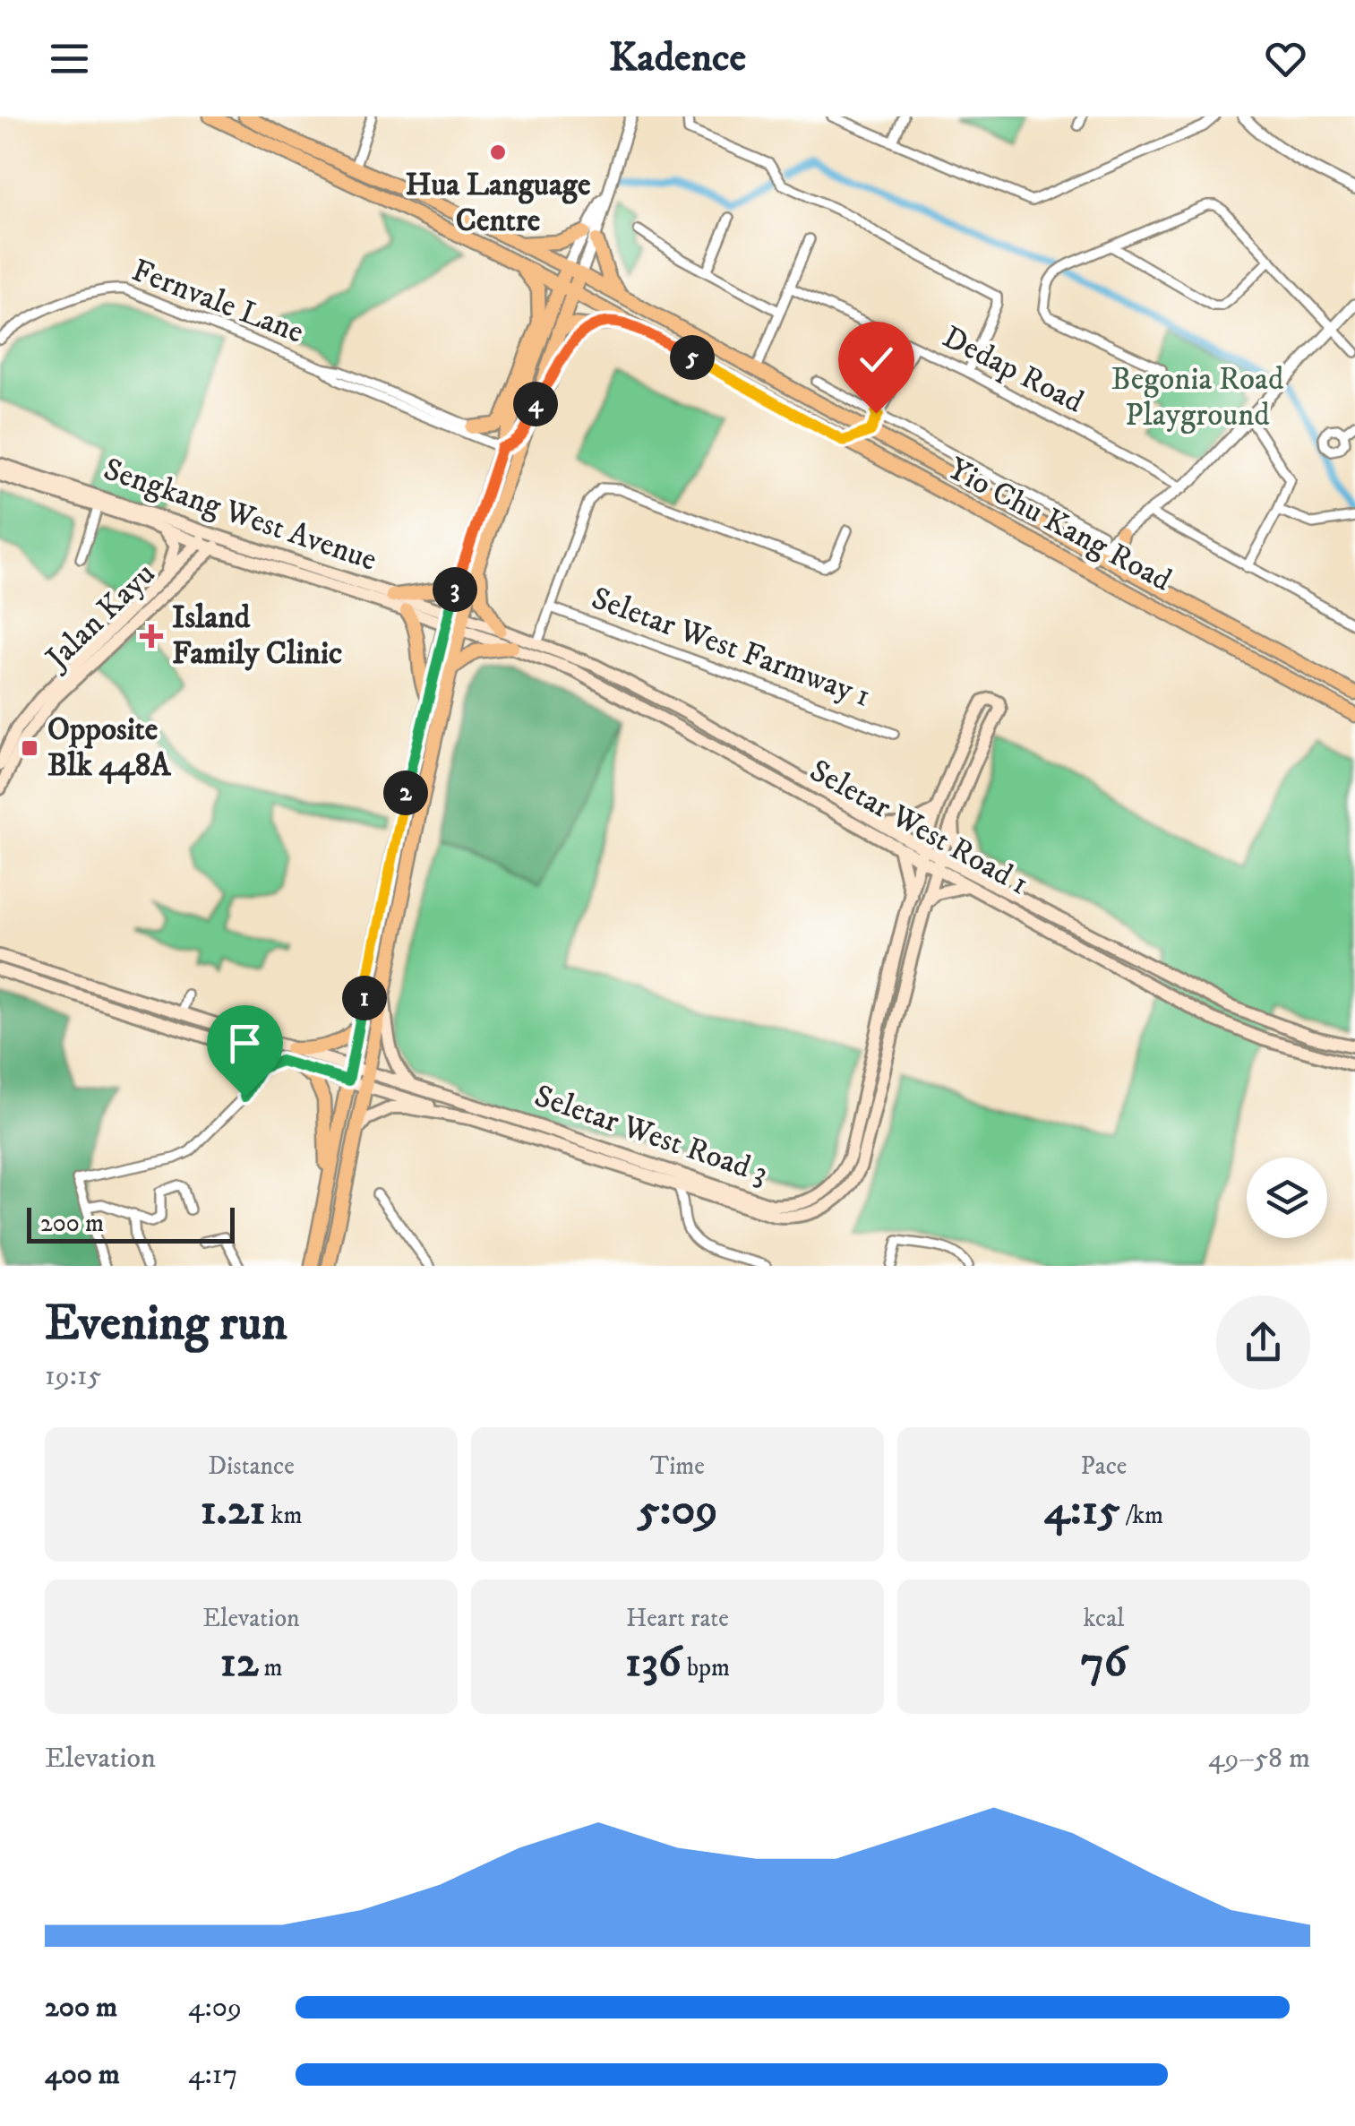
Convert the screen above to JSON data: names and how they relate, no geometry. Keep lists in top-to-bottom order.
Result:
{
  "streets": {
    "main road": [
      "Sengkang West Avenue",
      "Yio Chu Kang Road",
      "Jalan Kayu",
      "Seletar West Road 1",
      "Seletar West Road 3"
    ],
    "street": ["Fernvale Lane", "Dedap Road", "Seletar West Farmway 1"]
  },
  "crossings": [
    ["Dedap Road", "Yio Chu Kang Road"],
    ["Sengkang West Avenue", "Jalan Kayu"],
    ["Sengkang West Avenue", "Seletar West Road 1"],
    ["Seletar West Road 1", "Seletar West Road 3"]
  ],
  "parks": ["Begonia Road Playground"],
  "places": {
    "other": ["Hua Language Centre"],
    "health": ["Island Family Clinic"],
    "transit": ["Opposite Blk 448A"]
  },
  "scale_bar": "200 m",
  "page": {
    "header": "Kadence",
    "pins": [
      "5",
      "4",
      "3",
      "2",
      "1"
    ],
    "scale": "200 m",
    "heading": ["Evening run", "19:15"],
    "stats": [
      ["Distance", "1.21 km"],
      ["Time", "5:09"],
      ["Pace", "4:15 /km"],
      ["Elevation", "12 m"],
      ["Heart rate", "136 bpm"],
      ["kcal", "76"]
    ],
    "chart": ["Elevation", "49–58 m"],
    "list": [
      {
        "name": "200 m",
        "note": "4:09"
      },
      {
        "name": "400 m",
        "note": "4:17"
      }
    ]
  }
}
